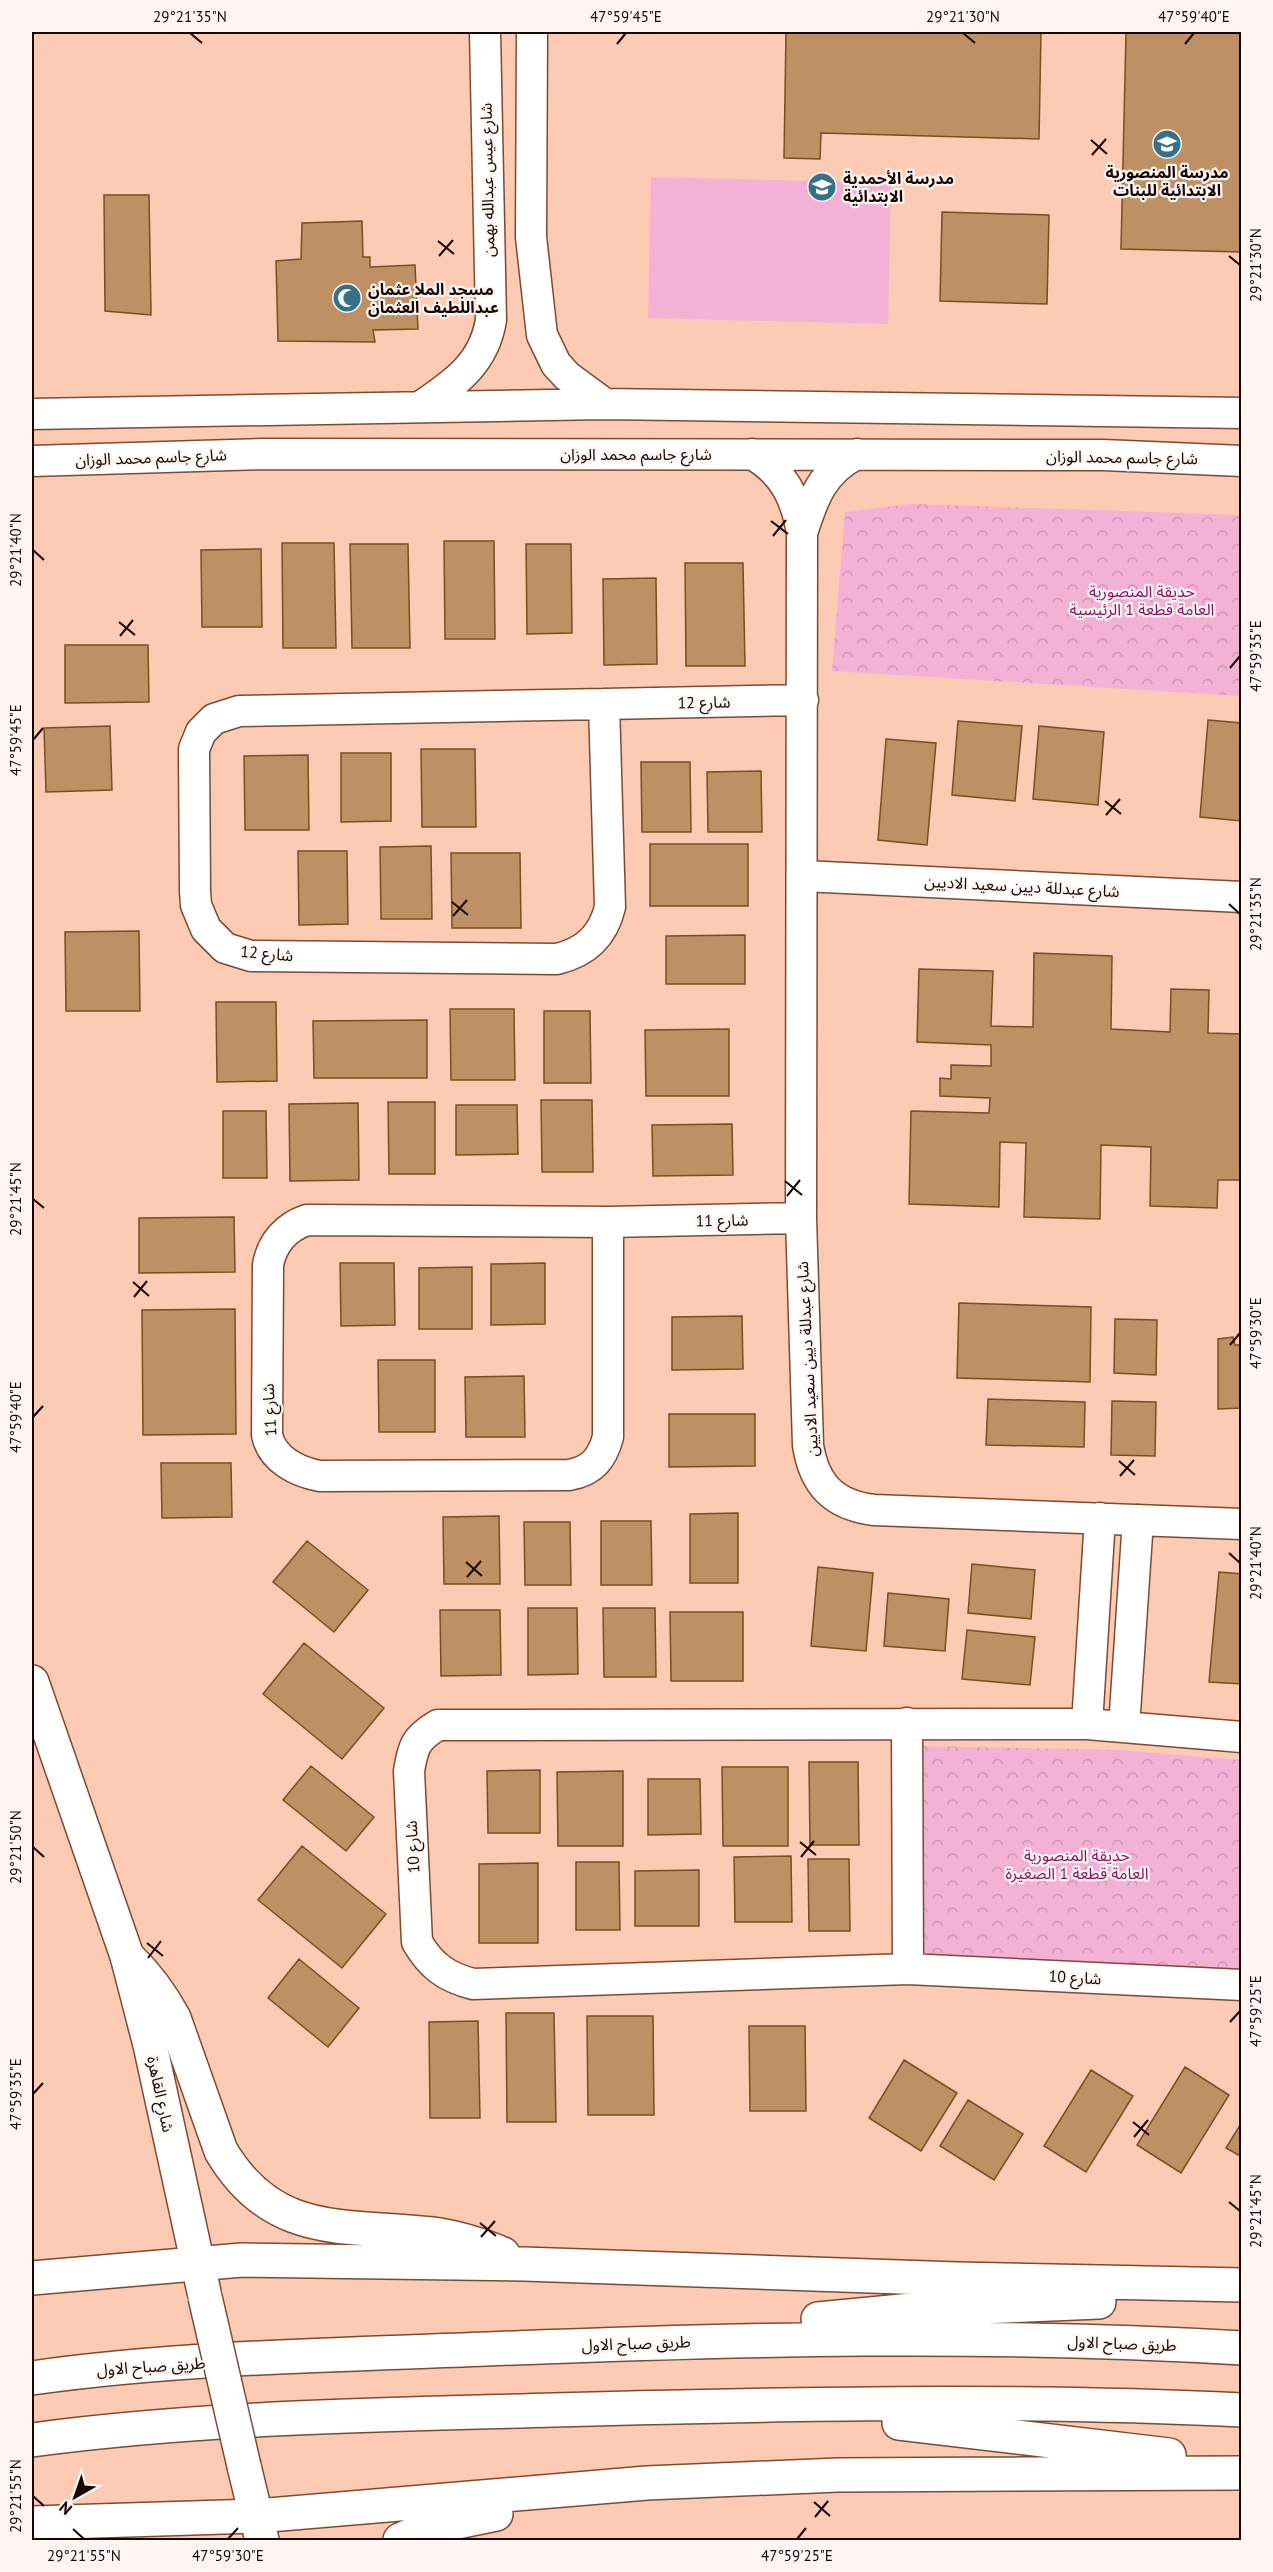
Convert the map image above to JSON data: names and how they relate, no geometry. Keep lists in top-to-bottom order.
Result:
{
  "streets": {
    "main road": ["شارع القاهرة", "طريق صباح الاول"],
    "street": [
      "شارع عيس عبدالله بهمن",
      "شارع جاسم محمد الوزان",
      "شارع 12",
      "شارع عبدللة ديين سعيد الاديين",
      "شارع 11",
      "شارع 10"
    ]
  },
  "crossings": [
    ["شارع جاسم محمد الوزان", "شارع عبدللة ديين سعيد الاديين"],
    ["شارع 12", "شارع عبدللة ديين سعيد الاديين"],
    ["شارع عبدللة ديين سعيد الاديين", "شارع 11"]
  ],
  "parks": ["حديقة المنصورية العامة قطعة 1 الرئيسية", "حديقة المنصورية العامة قطعة 1 الصغيرة"],
  "places": {
    "school or university": ["مدرسة المنصورية الابتدائية للبنات", "مدرسة الأحمدية الابتدائية"],
    "mosque": ["مسجد الملا عثمان عبداللطيف العثمان"]
  },
  "north": "bottom left",
  "coordinates": [
    "29°21'35\"N",
    "47°59'45\"E",
    "29°21'30\"N",
    "47°59'40\"E",
    "29°21'40\"N",
    "47°59'35\"E",
    "29°21'45\"N",
    "47°59'30\"E",
    "29°21'50\"N",
    "47°59'25\"E",
    "29°21'55\"N"
  ]
}
